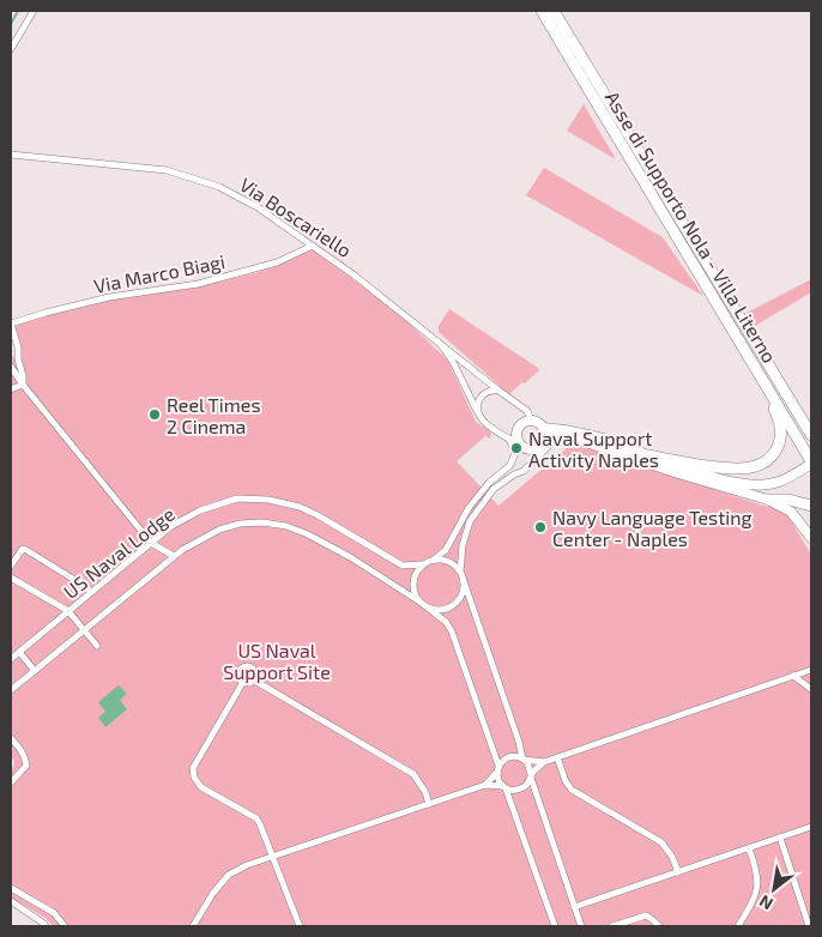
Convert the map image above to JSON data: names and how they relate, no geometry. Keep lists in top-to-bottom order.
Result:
{
  "streets": {
    "highway": ["Asse di Supporto Nola - Villa Literno"],
    "street": ["Via Boscariello", "Via Marco Biagi", "US Naval Lodge"]
  },
  "crossings": [
    ["Via Boscariello", "Via Marco Biagi"]
  ],
  "parks": ["US Naval Support Site"],
  "places": ["Reel Times 2 Cinema", "Naval Support Activity Naples", "Navy Language Testing Center - Naples"],
  "north": "bottom left"
}
